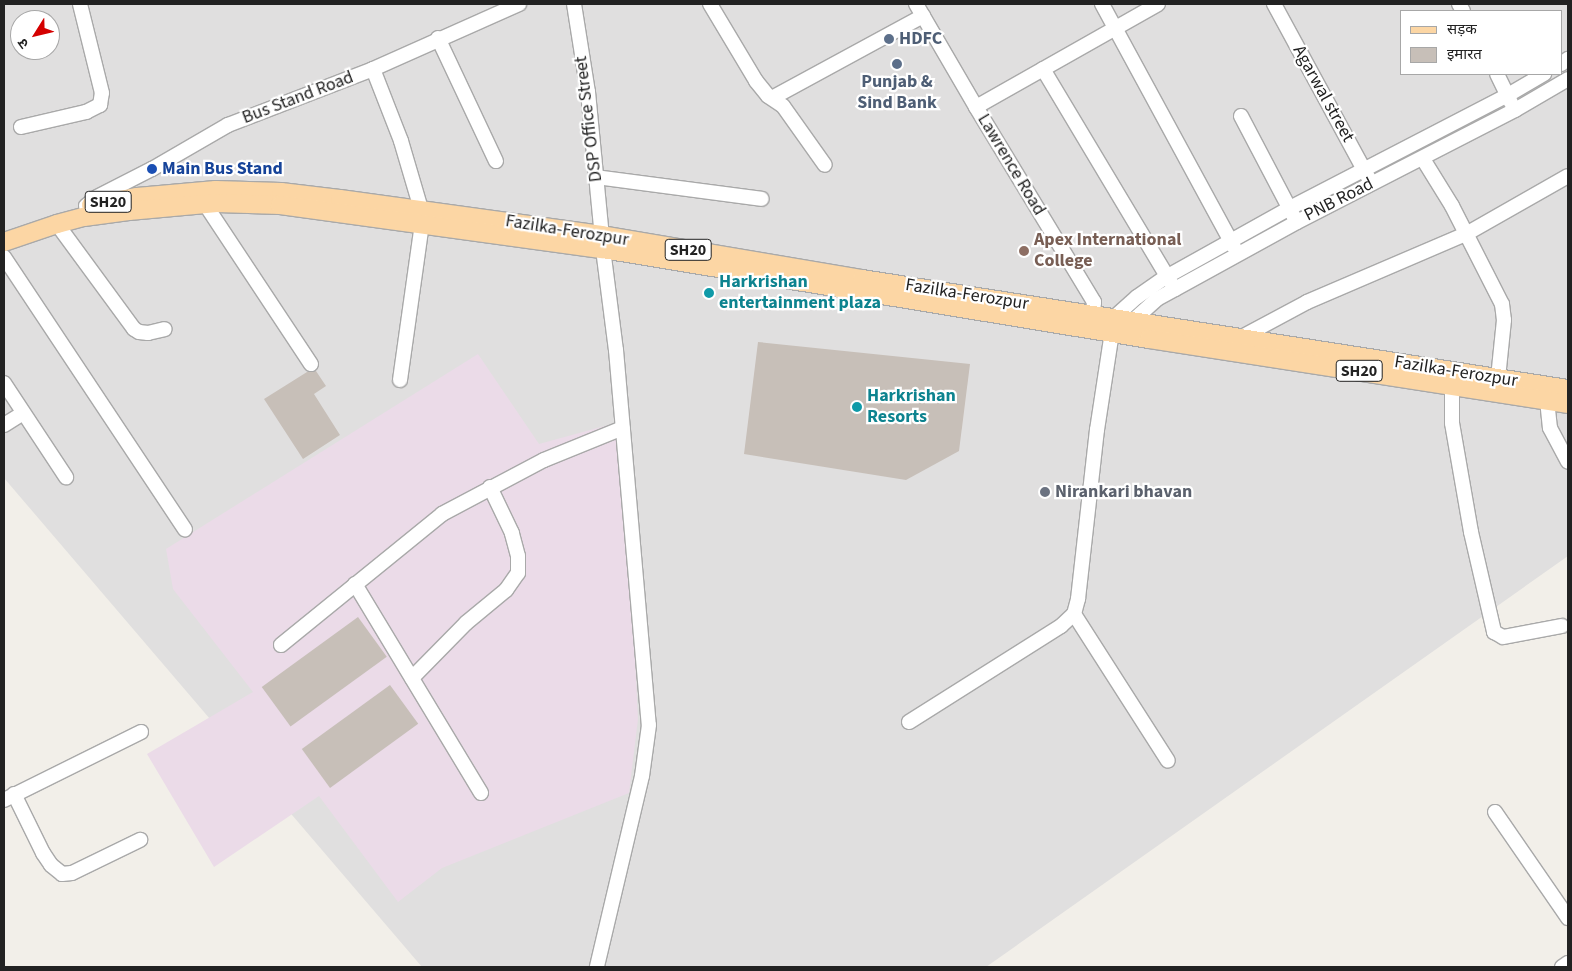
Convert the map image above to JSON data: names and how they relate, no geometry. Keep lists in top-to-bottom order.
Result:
{
  "streets": {
    "main road": ["SH20", "Fazilka-Ferozpur"],
    "street": [
      "Agarwal street",
      "Bus Stand Road",
      "DSP Office Street",
      "Lawrence Road",
      "PNB Road"
    ]
  },
  "crossings": [
    ["Agarwal street", "PNB Road"],
    ["Bus Stand Road", "SH20"],
    ["DSP Office Street", "Fazilka-Ferozpur"],
    ["Lawrence Road", "PNB Road"],
    ["Lawrence Road", "Fazilka-Ferozpur"],
    ["PNB Road", "Fazilka-Ferozpur"],
    ["SH20", "Fazilka-Ferozpur"]
  ],
  "places": [
    "HDFC",
    "Punjab & Sind Bank",
    "Main Bus Stand",
    "Apex International College",
    "Harkrishan entertainment plaza",
    "Harkrishan Resorts",
    "Nirankari bhavan"
  ],
  "legend": ["सड़क", "इमारत"],
  "north": "bottom left"
}
